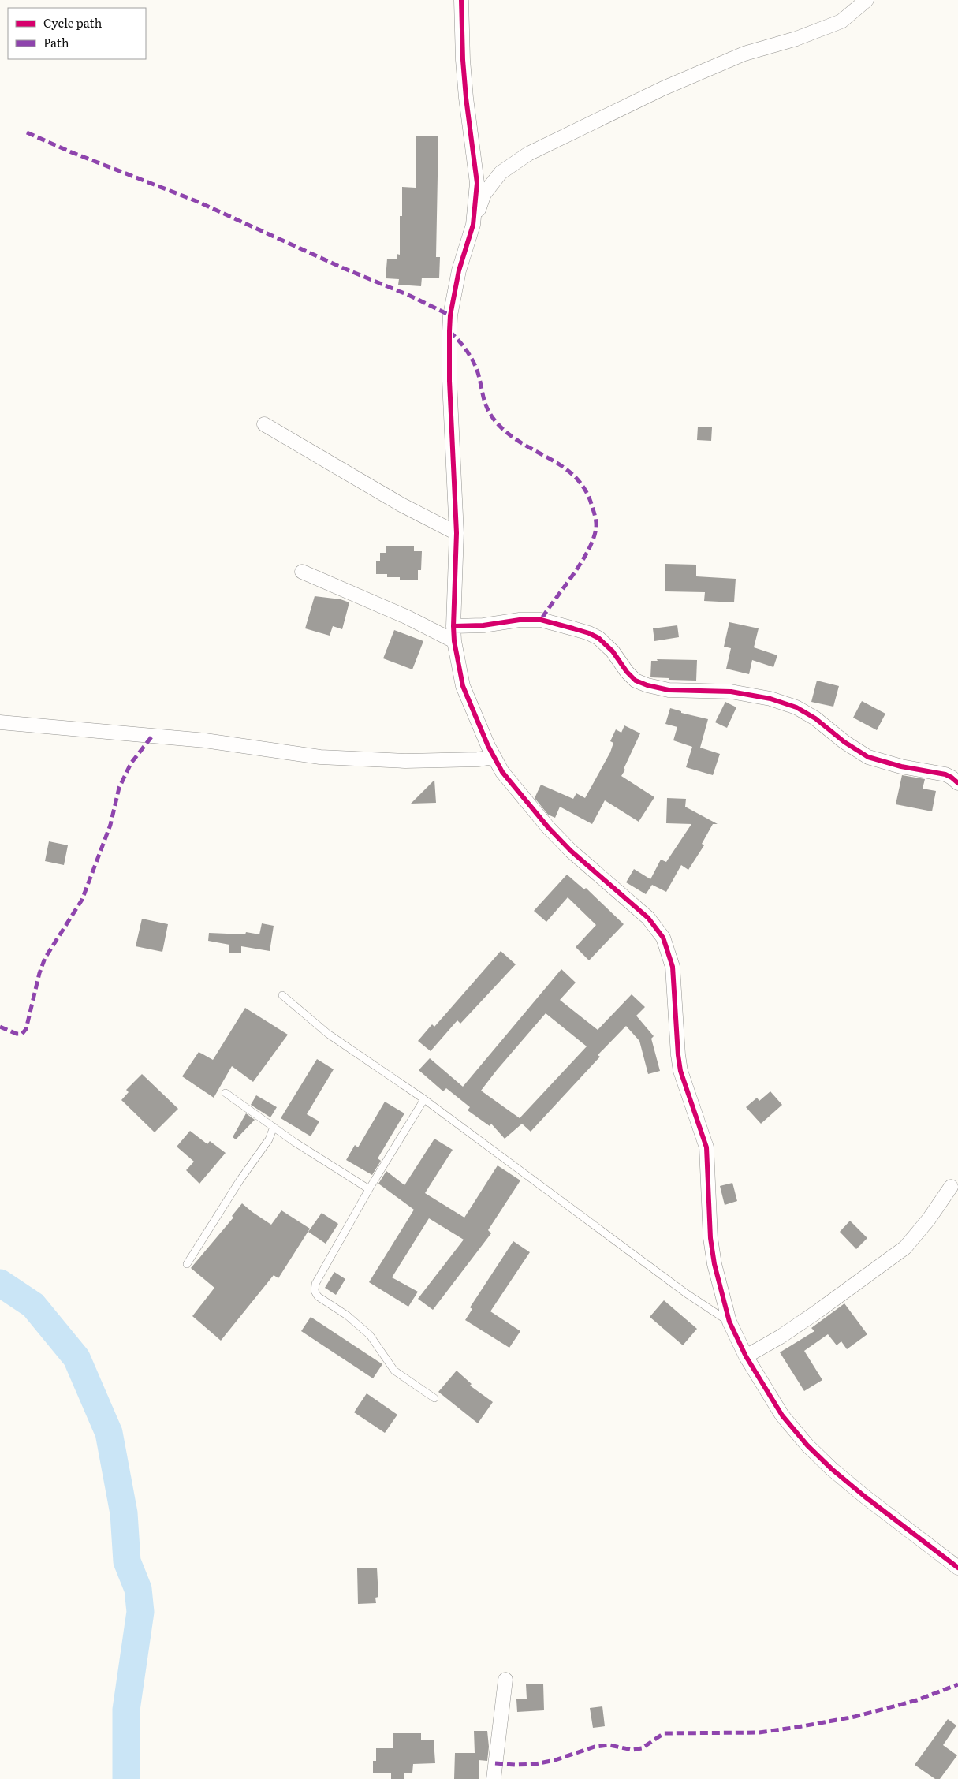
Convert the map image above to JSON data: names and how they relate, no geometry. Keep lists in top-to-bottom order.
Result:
{
  "legend": ["Cycle path", "Path"]
}
